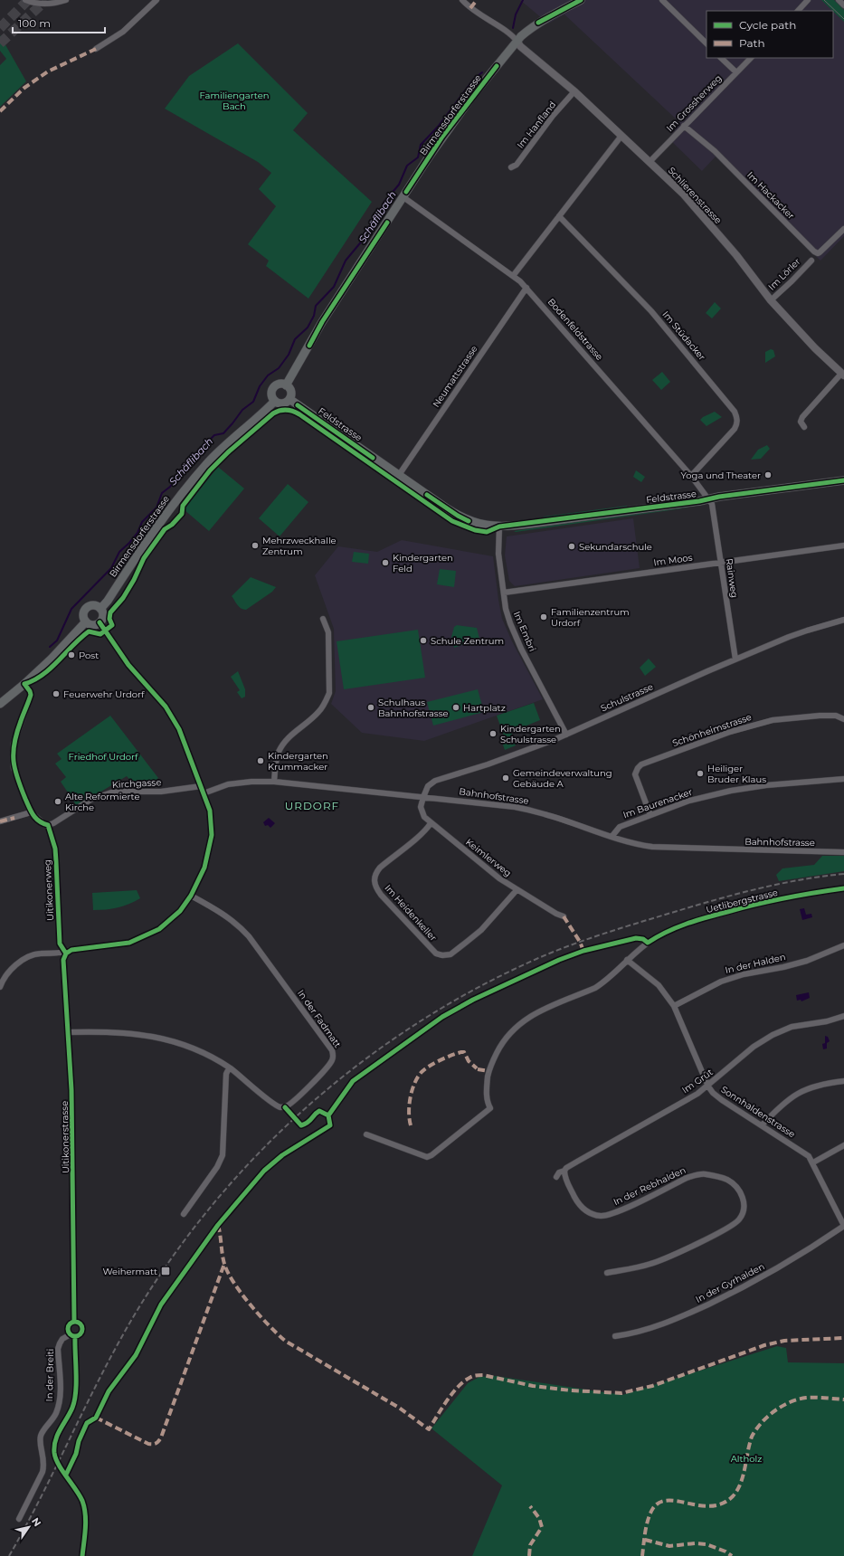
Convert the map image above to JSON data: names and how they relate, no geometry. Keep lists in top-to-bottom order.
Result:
{
  "streets": {
    "main road": ["Birmensdorferstrasse", "Feldstrasse"],
    "street": [
      "Im Grossherweg",
      "Im Hanfland",
      "Schlierenstrasse",
      "Im Hackacker",
      "Im Lörler",
      "Bodenfeldstrasse",
      "Im Stüdacker",
      "Neumattstrasse",
      "Im Moos",
      "Rainweg",
      "Im Embri",
      "Schulstrasse",
      "Schönheimstrasse",
      "Kirchgasse",
      "Bahnhofstrasse",
      "Im Baurenacker",
      "Keimlerweg",
      "Uitikonerweg",
      "Uetlibergstrasse",
      "Im Heidenkeller",
      "In der Halden",
      "In der Fadmatt",
      "Im Grüt",
      "Sonnhaldenstrasse",
      "Uitikonerstrasse",
      "In der Rebhalden",
      "In der Gyrhalden",
      "In der Breiti"
    ]
  },
  "crossings": [
    ["Im Grossherweg", "Schlierenstrasse"],
    ["Im Grossherweg", "Im Hackacker"],
    ["Birmensdorferstrasse", "Schlierenstrasse"],
    ["Birmensdorferstrasse", "Bodenfeldstrasse"],
    ["Birmensdorferstrasse", "Feldstrasse"],
    ["Im Hanfland", "Schlierenstrasse"],
    ["Schlierenstrasse", "Im Lörler"],
    ["Bodenfeldstrasse", "Im Stüdacker"],
    ["Bodenfeldstrasse", "Neumattstrasse"],
    ["Bodenfeldstrasse", "Feldstrasse"],
    ["Bodenfeldstrasse", "Rainweg"],
    ["Neumattstrasse", "Feldstrasse"],
    ["Feldstrasse", "Rainweg"],
    ["Feldstrasse", "Im Embri"],
    ["Im Moos", "Rainweg"],
    ["Im Moos", "Im Embri"],
    ["Rainweg", "Schulstrasse"],
    ["Im Embri", "Schulstrasse"],
    ["Schulstrasse", "Bahnhofstrasse"],
    ["Schulstrasse", "Keimlerweg"],
    ["Schönheimstrasse", "Im Baurenacker"],
    ["Kirchgasse", "Uitikonerweg"],
    ["Bahnhofstrasse", "Im Baurenacker"],
    ["Bahnhofstrasse", "Keimlerweg"],
    ["Keimlerweg", "Im Heidenkeller"],
    ["Uitikonerweg", "Uitikonerstrasse"],
    ["Uetlibergstrasse", "Sonnhaldenstrasse"],
    ["In der Halden", "Sonnhaldenstrasse"],
    ["In der Fadmatt", "Uitikonerstrasse"],
    ["Im Grüt", "Sonnhaldenstrasse"],
    ["Im Grüt", "In der Rebhalden"],
    ["Sonnhaldenstrasse", "In der Gyrhalden"],
    ["Uitikonerstrasse", "In der Breiti"]
  ],
  "districts": ["URDORF"],
  "water": ["Schäflibach"],
  "parks": ["Familiengarten Bach", "Friedhof Urdorf", "Altholz"],
  "places": {
    "other": [
      "Yoga und Theater",
      "Mehrzweckhalle Zentrum",
      "Sekundarschule",
      "Kindergarten Feld",
      "Familienzentrum Urdorf",
      "Schule Zentrum",
      "Post",
      "Feuerwehr Urdorf",
      "Schulhaus Bahnhofstrasse",
      "Hartplatz",
      "Kindergarten Schulstrasse",
      "Kindergarten Krummacker",
      "Heiliger Bruder Klaus",
      "Gemeindeverwaltung Gebäude A",
      "Alte Reformierte Kirche"
    ],
    "transit": ["Weihermatt"]
  },
  "legend": ["Cycle path", "Path"],
  "scale_bar": "100 m",
  "north": "top right"
}
